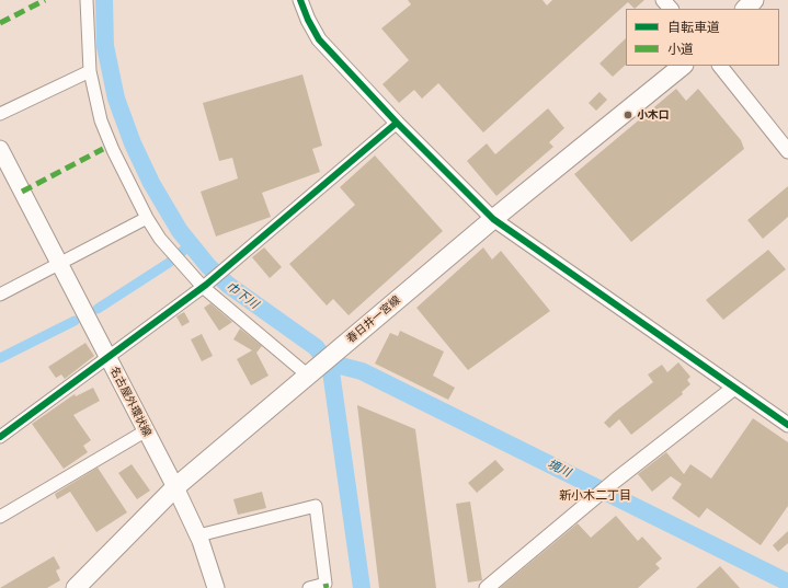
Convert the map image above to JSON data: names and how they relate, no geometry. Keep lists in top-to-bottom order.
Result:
{
  "streets": {
    "main road": ["春日井一宮線", "名古屋外環状線"]
  },
  "crossings": [
    ["春日井一宮線", "名古屋外環状線"]
  ],
  "districts": ["新小木二丁目"],
  "water": ["巾下川", "境川"],
  "places": ["小木口"],
  "legend": ["自転車道", "小道"]
}
